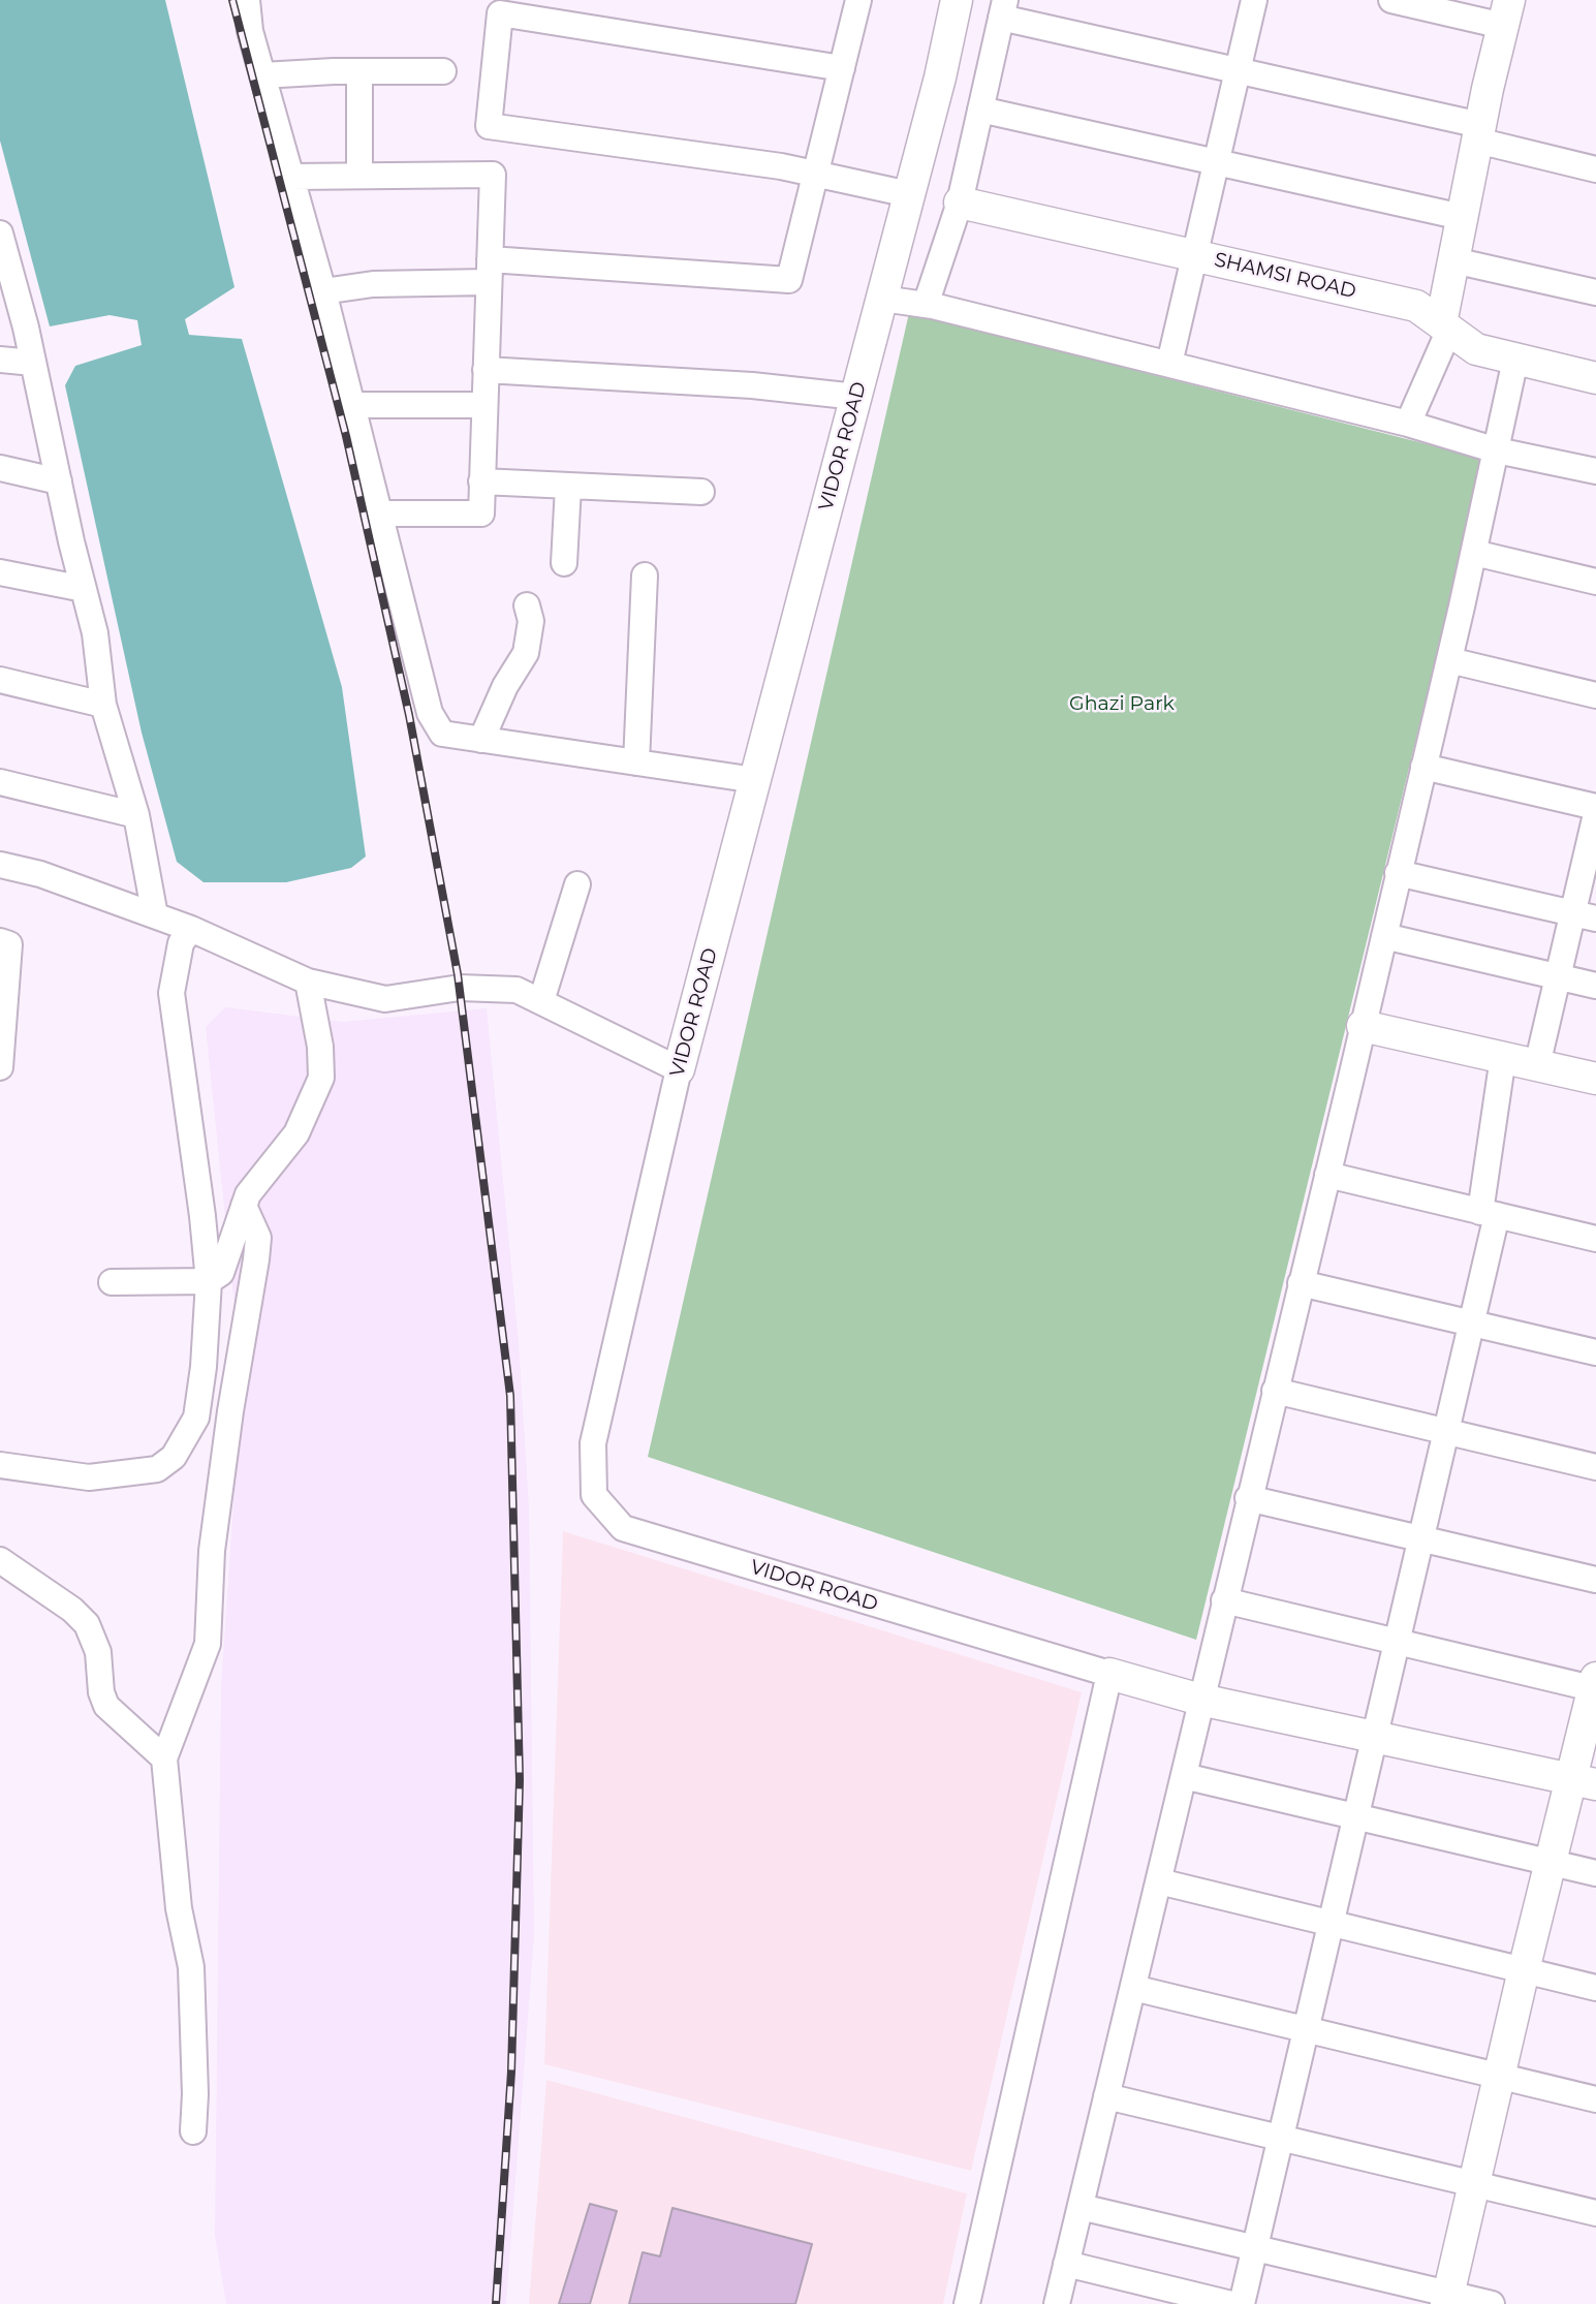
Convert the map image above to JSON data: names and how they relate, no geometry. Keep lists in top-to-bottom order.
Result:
{
  "streets": {
    "street": ["SHAMSI ROAD", "VIDOR ROAD"]
  },
  "parks": ["Ghazi Park"]
}
